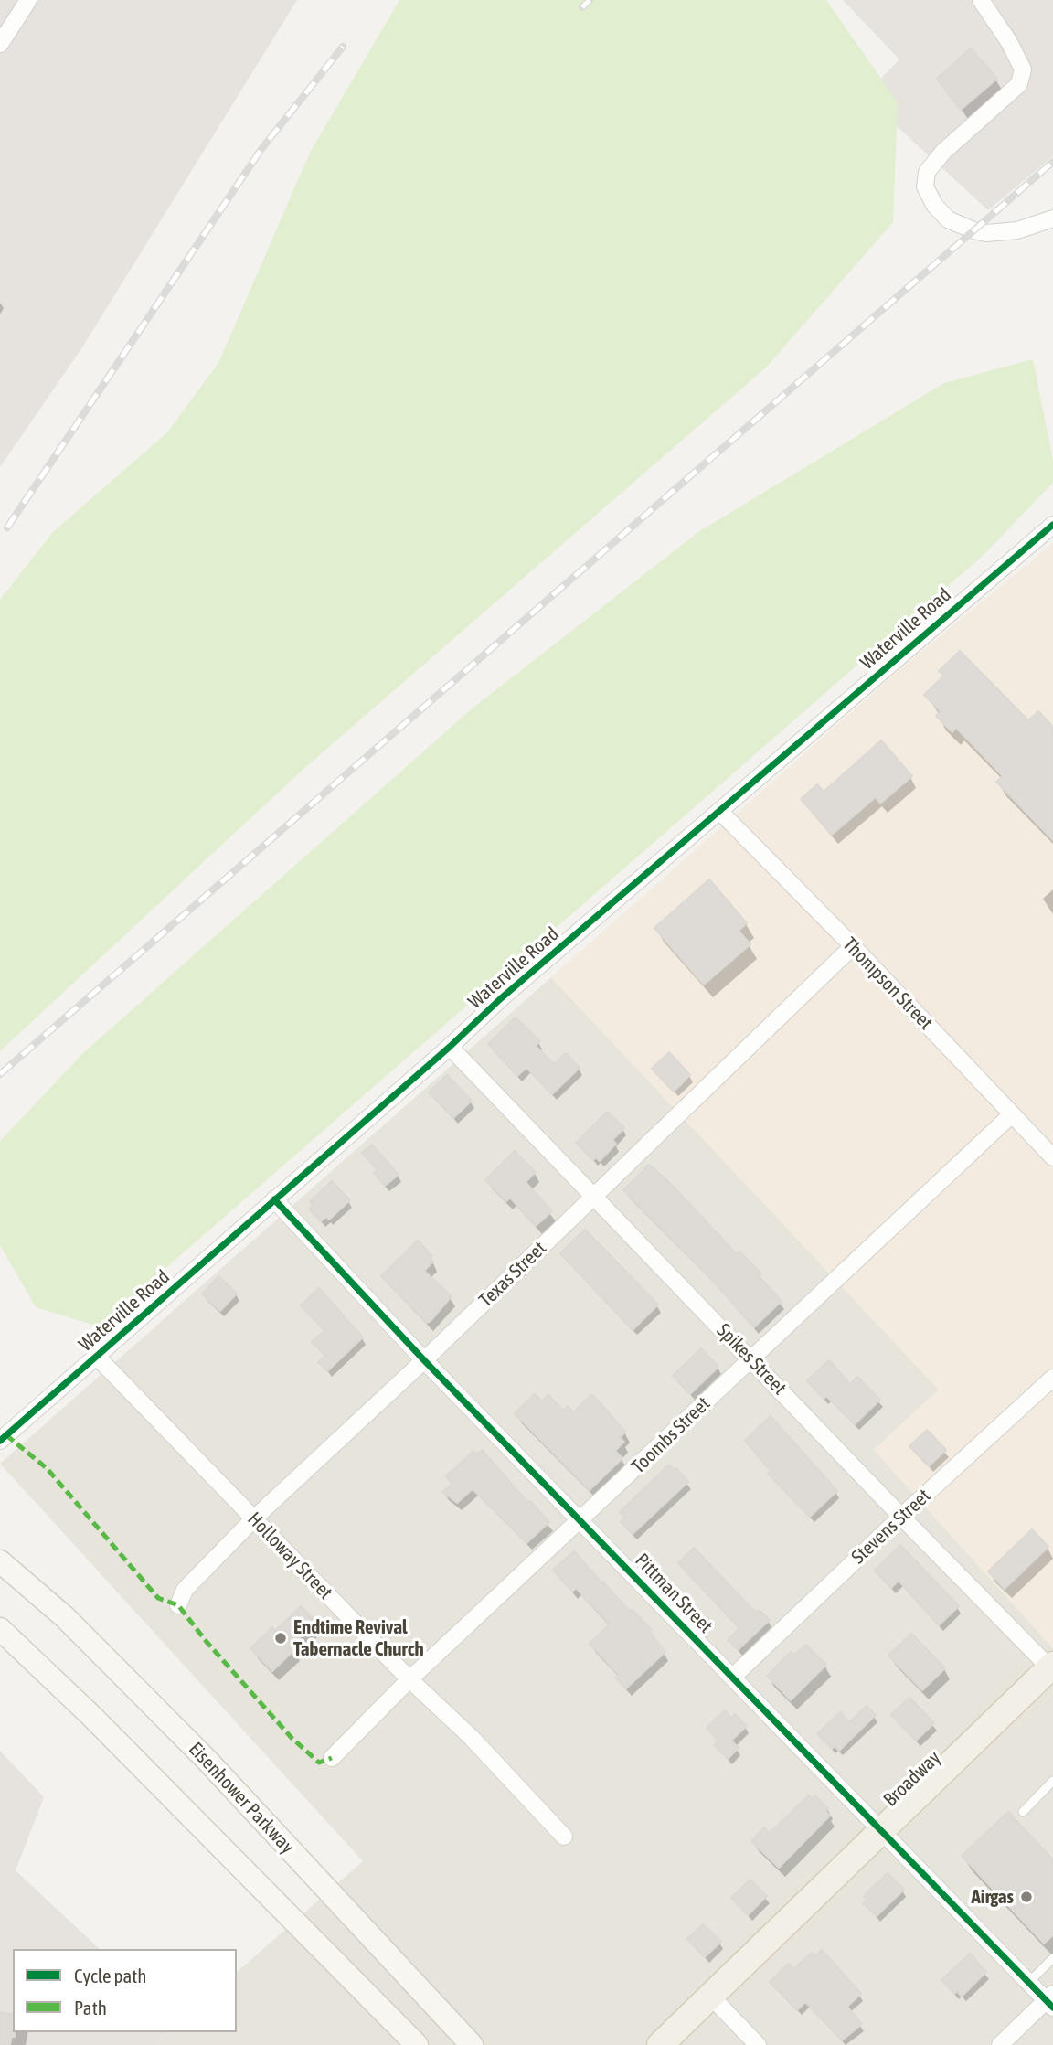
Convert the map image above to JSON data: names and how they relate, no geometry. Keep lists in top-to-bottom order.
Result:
{
  "streets": {
    "main road": ["Broadway"],
    "street": [
      "Waterville Road",
      "Thompson Street",
      "Texas Street",
      "Spikes Street",
      "Toombs Street",
      "Stevens Street",
      "Holloway Street",
      "Pittman Street",
      "Eisenhower Parkway"
    ]
  },
  "crossings": [
    ["Waterville Road", "Thompson Street"],
    ["Waterville Road", "Spikes Street"],
    ["Waterville Road", "Holloway Street"],
    ["Waterville Road", "Pittman Street"],
    ["Thompson Street", "Texas Street"],
    ["Thompson Street", "Toombs Street"],
    ["Texas Street", "Spikes Street"],
    ["Texas Street", "Holloway Street"],
    ["Texas Street", "Pittman Street"],
    ["Spikes Street", "Toombs Street"],
    ["Spikes Street", "Stevens Street"],
    ["Spikes Street", "Broadway"],
    ["Toombs Street", "Holloway Street"],
    ["Toombs Street", "Pittman Street"],
    ["Stevens Street", "Pittman Street"],
    ["Pittman Street", "Broadway"]
  ],
  "places": ["Endtime Revival Tabernacle Church", "Airgas"],
  "legend": ["Cycle path", "Path"]
}
